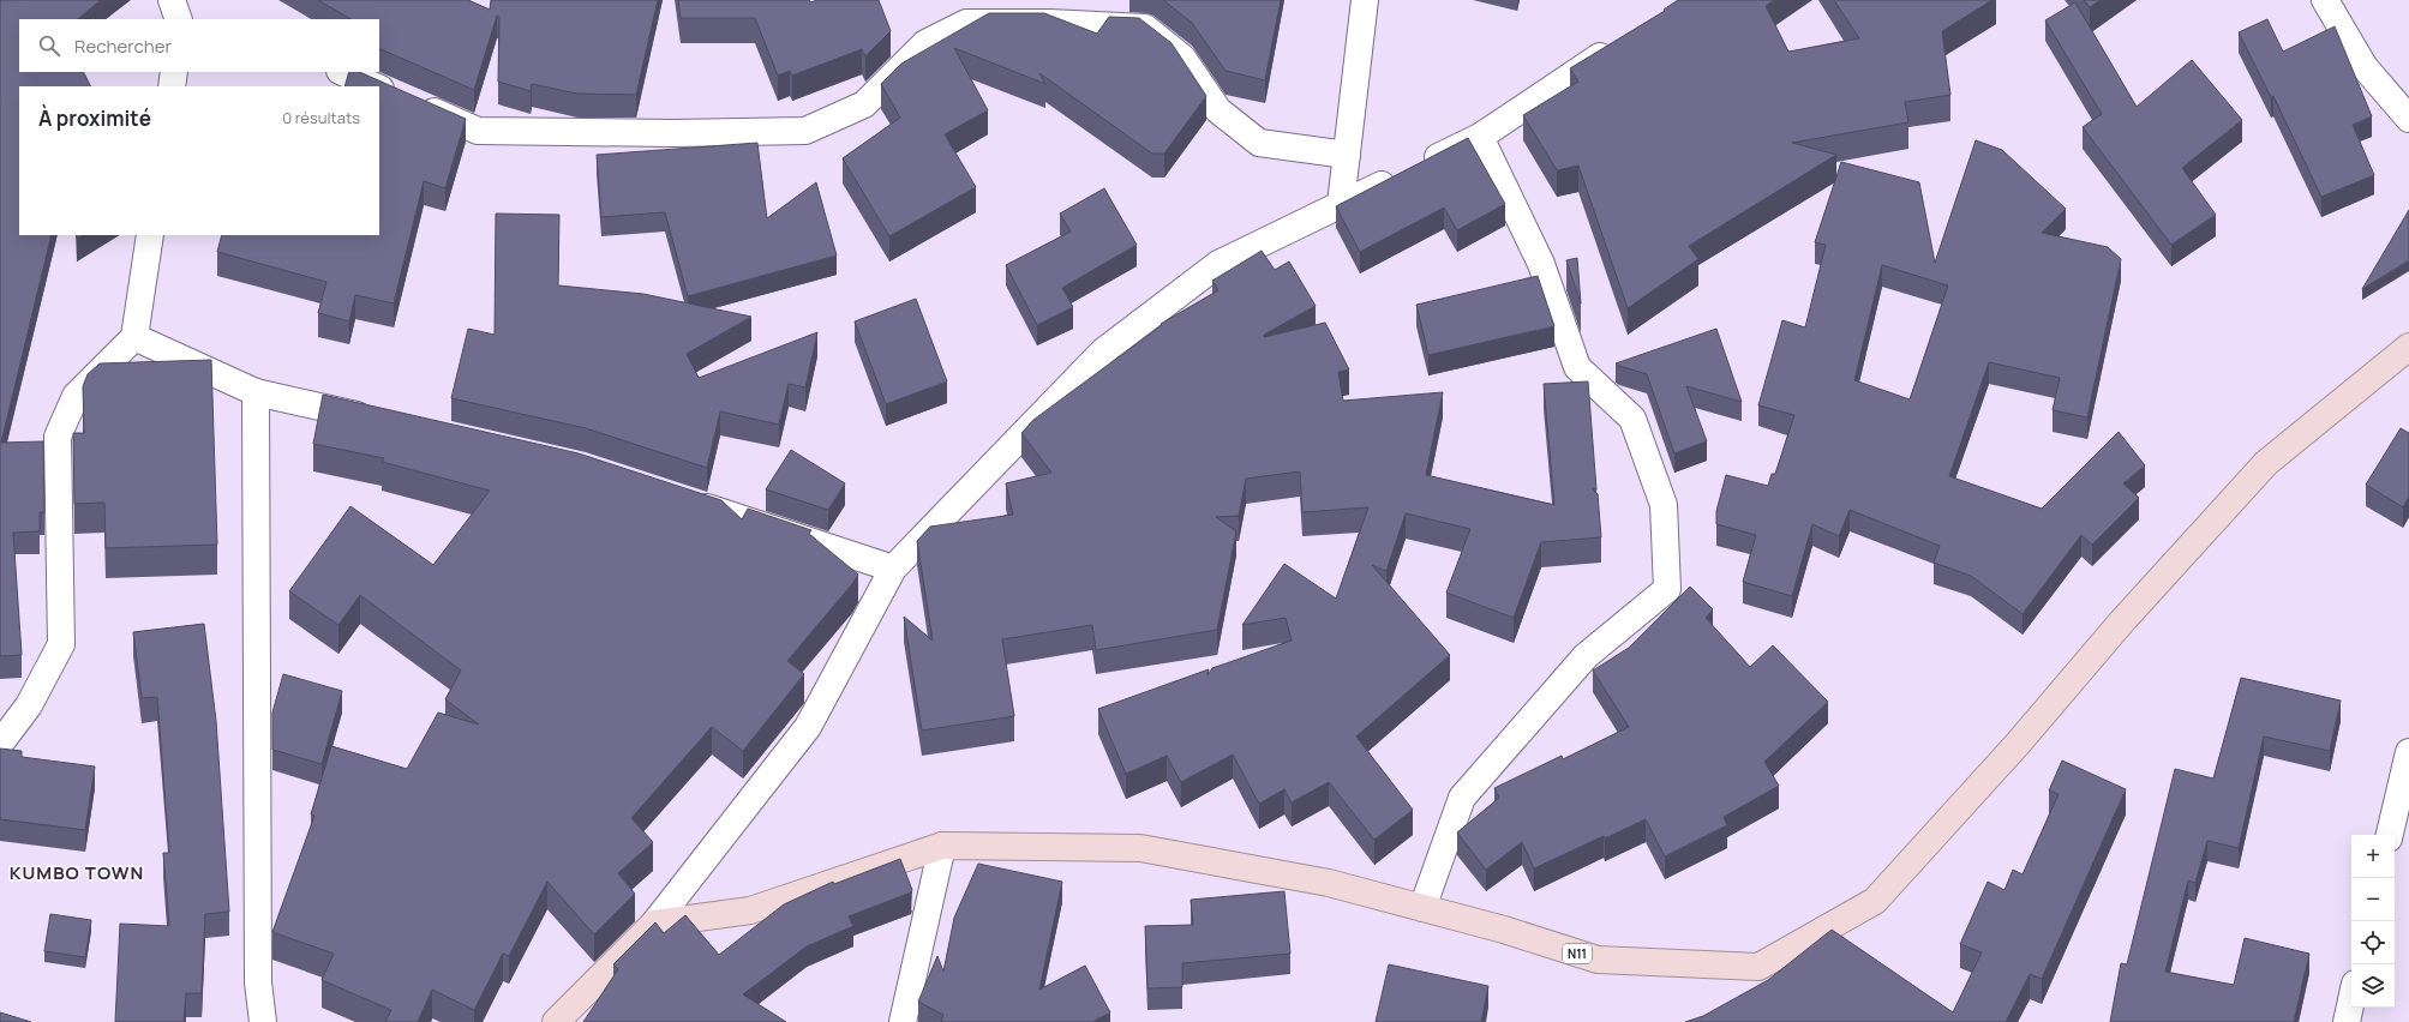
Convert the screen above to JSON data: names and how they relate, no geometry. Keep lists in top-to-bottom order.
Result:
{
  "streets": {
    "highway": ["N11"]
  },
  "districts": ["KUMBO TOWN"],
  "page": {
    "search": "Rechercher",
    "heading": ["À proximité", "0 résultats"],
    "map_buttons": ["+", "−"]
  }
}
